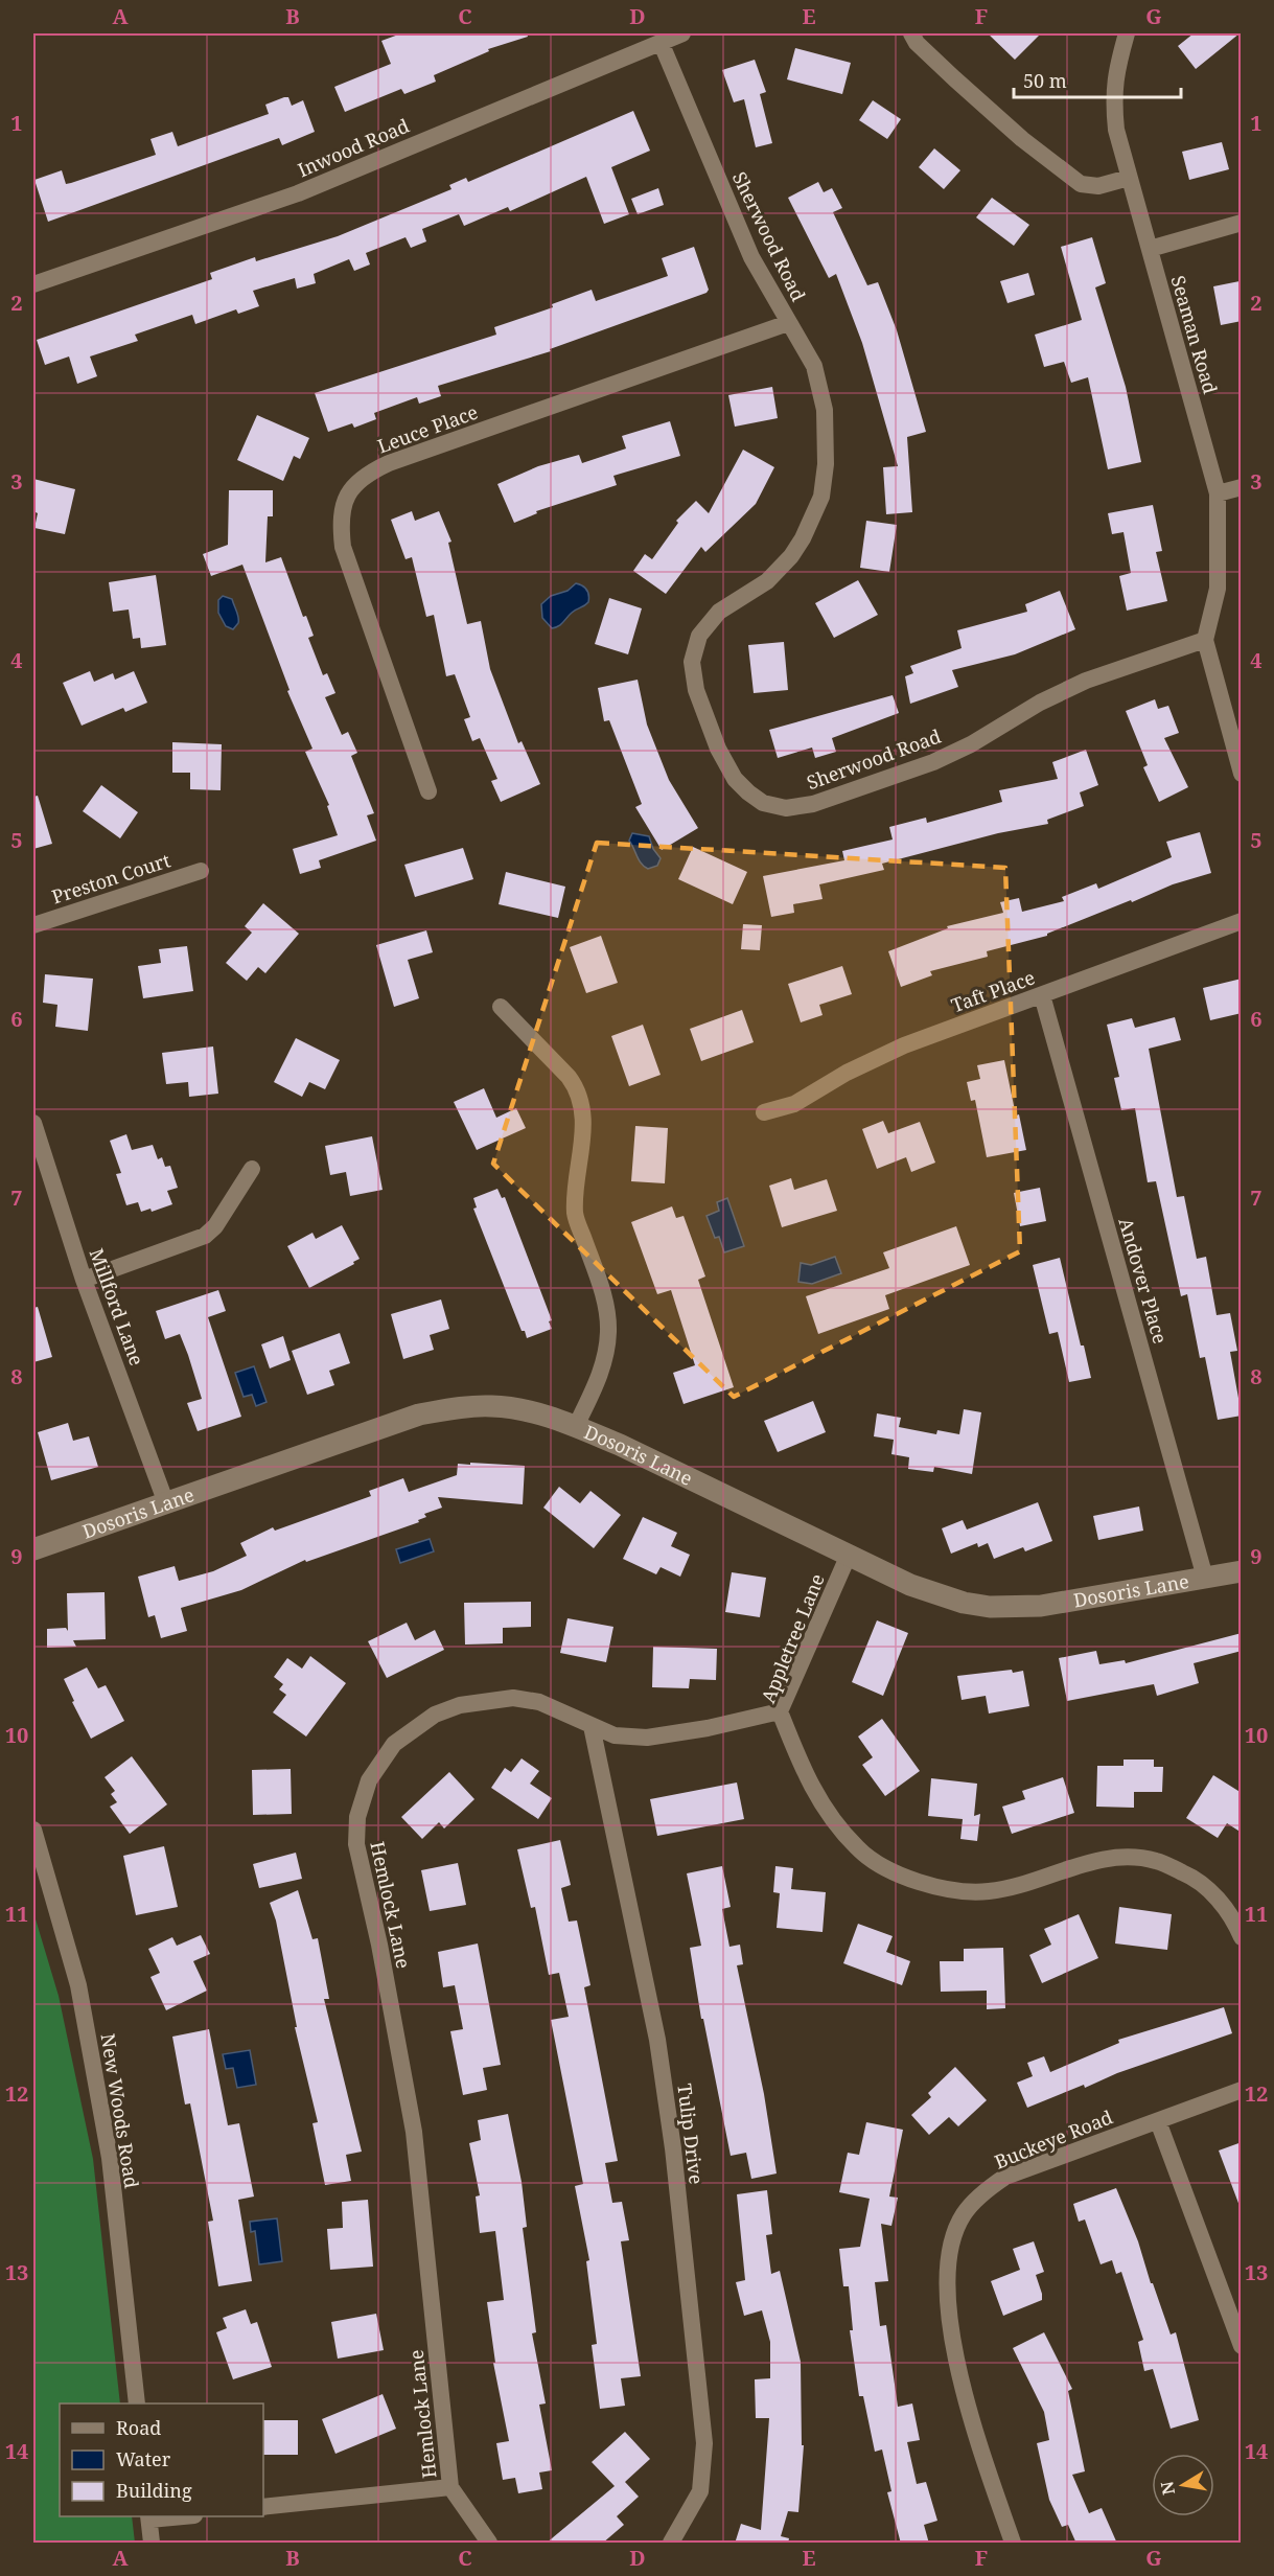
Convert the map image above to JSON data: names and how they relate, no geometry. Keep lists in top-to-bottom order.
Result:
{
  "streets": {
    "street": [
      "Inwood Road",
      "Sherwood Road",
      "Seaman Road",
      "Leuce Place",
      "Preston Court",
      "Taft Place",
      "Andover Place",
      "Millford Lane",
      "Dosoris Lane",
      "Appletree Lane",
      "Hemlock Lane",
      "New Woods Road",
      "Tulip Drive",
      "Buckeye Road"
    ]
  },
  "crossings": [
    ["Inwood Road", "Sherwood Road"],
    ["Sherwood Road", "Seaman Road"],
    ["Sherwood Road", "Leuce Place"],
    ["Taft Place", "Andover Place"],
    ["Andover Place", "Dosoris Lane"],
    ["Millford Lane", "Dosoris Lane"],
    ["Dosoris Lane", "Appletree Lane"],
    ["Appletree Lane", "Hemlock Lane"],
    ["Hemlock Lane", "Tulip Drive"]
  ],
  "legend": ["Road", "Water", "Building"],
  "scale_bar": "50 m",
  "north": "left",
  "grid": {
    "columns": [
      "A",
      "B",
      "C",
      "D",
      "E",
      "F",
      "G"
    ],
    "rows": [
      "1",
      "2",
      "3",
      "4",
      "5",
      "6",
      "7",
      "8",
      "9",
      "10",
      "11",
      "12",
      "13",
      "14"
    ]
  }
}
